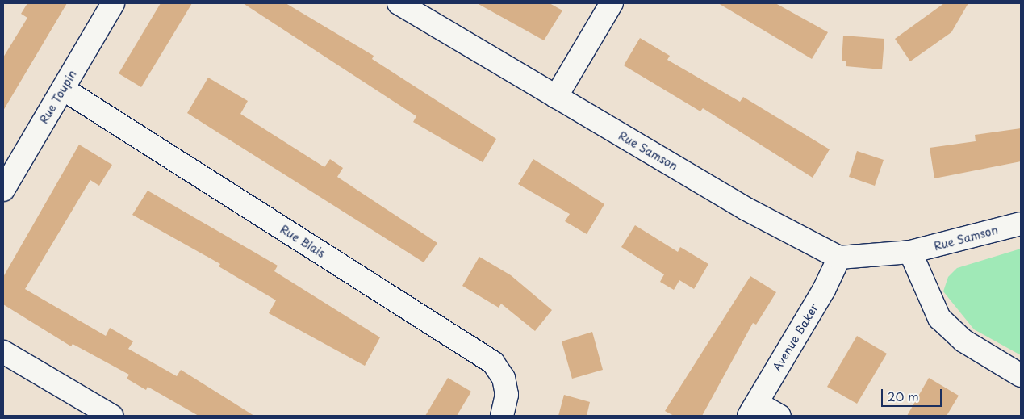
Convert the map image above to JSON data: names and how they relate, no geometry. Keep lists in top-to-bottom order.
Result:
{
  "streets": {
    "street": [
      "Rue Toupin",
      "Rue Samson",
      "Rue Blais",
      "Avenue Baker"
    ]
  },
  "crossings": [
    ["Rue Toupin", "Rue Blais"],
    ["Rue Samson", "Avenue Baker"]
  ],
  "scale_bar": "20 m"
}
